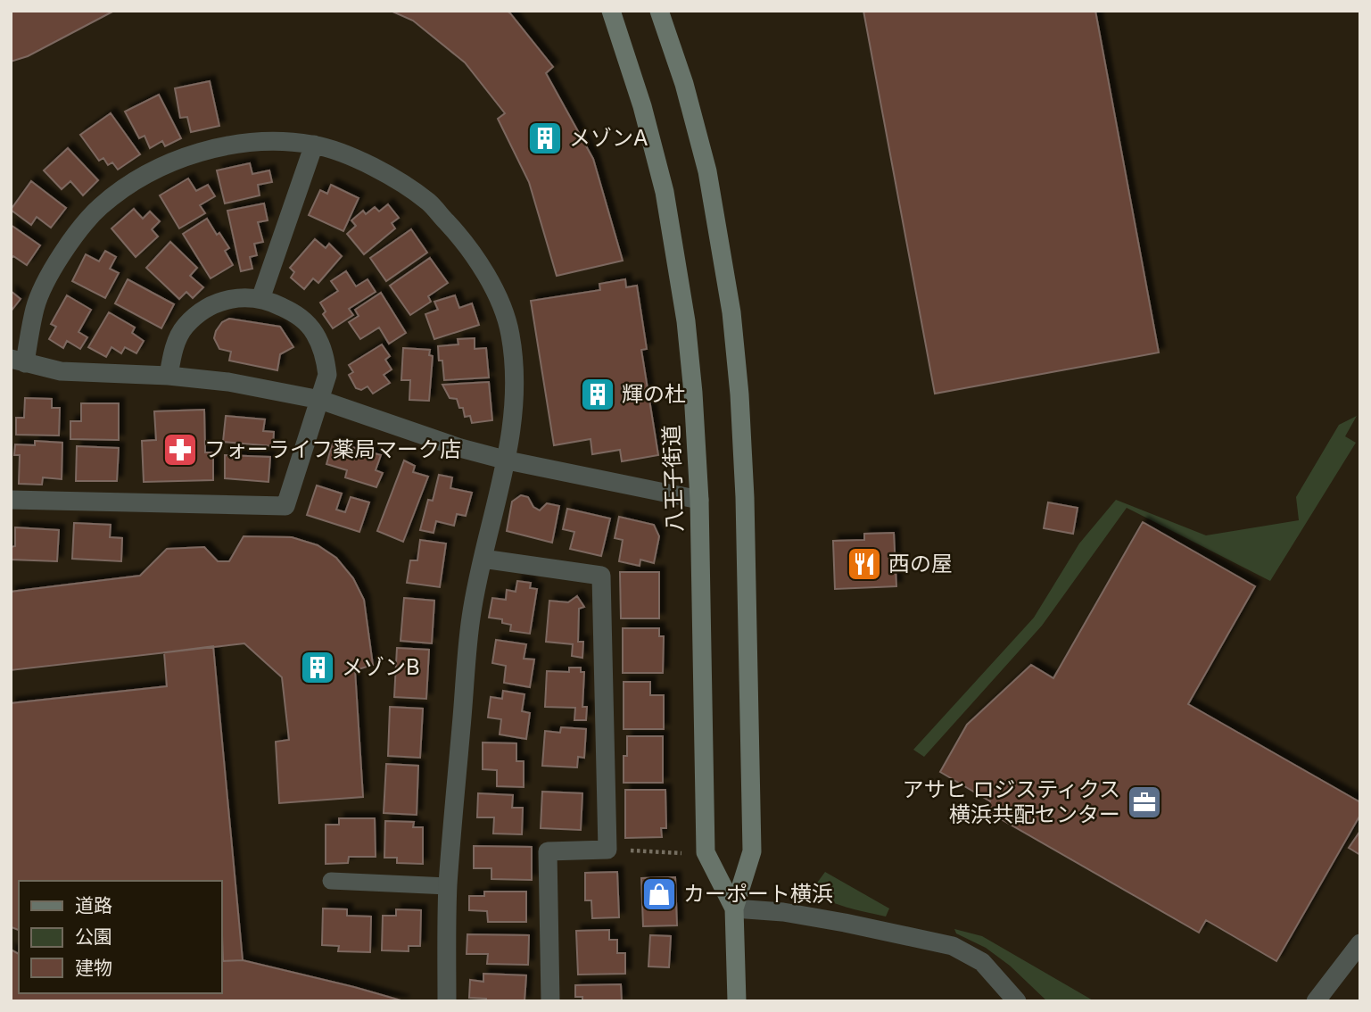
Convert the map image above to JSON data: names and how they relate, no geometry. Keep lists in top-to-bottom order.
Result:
{
  "streets": {
    "street": ["八王子街道"]
  },
  "places": {
    "building": ["メゾンA", "輝の杜", "メゾンB"],
    "pharmacy": ["フォーライフ薬局マーク店"],
    "restaurant": ["西の屋"],
    "office": ["アサヒ ロジスティクス 横浜共配センター"],
    "shop": ["カーポート横浜"]
  },
  "legend": ["道路", "公園", "建物"]
}
